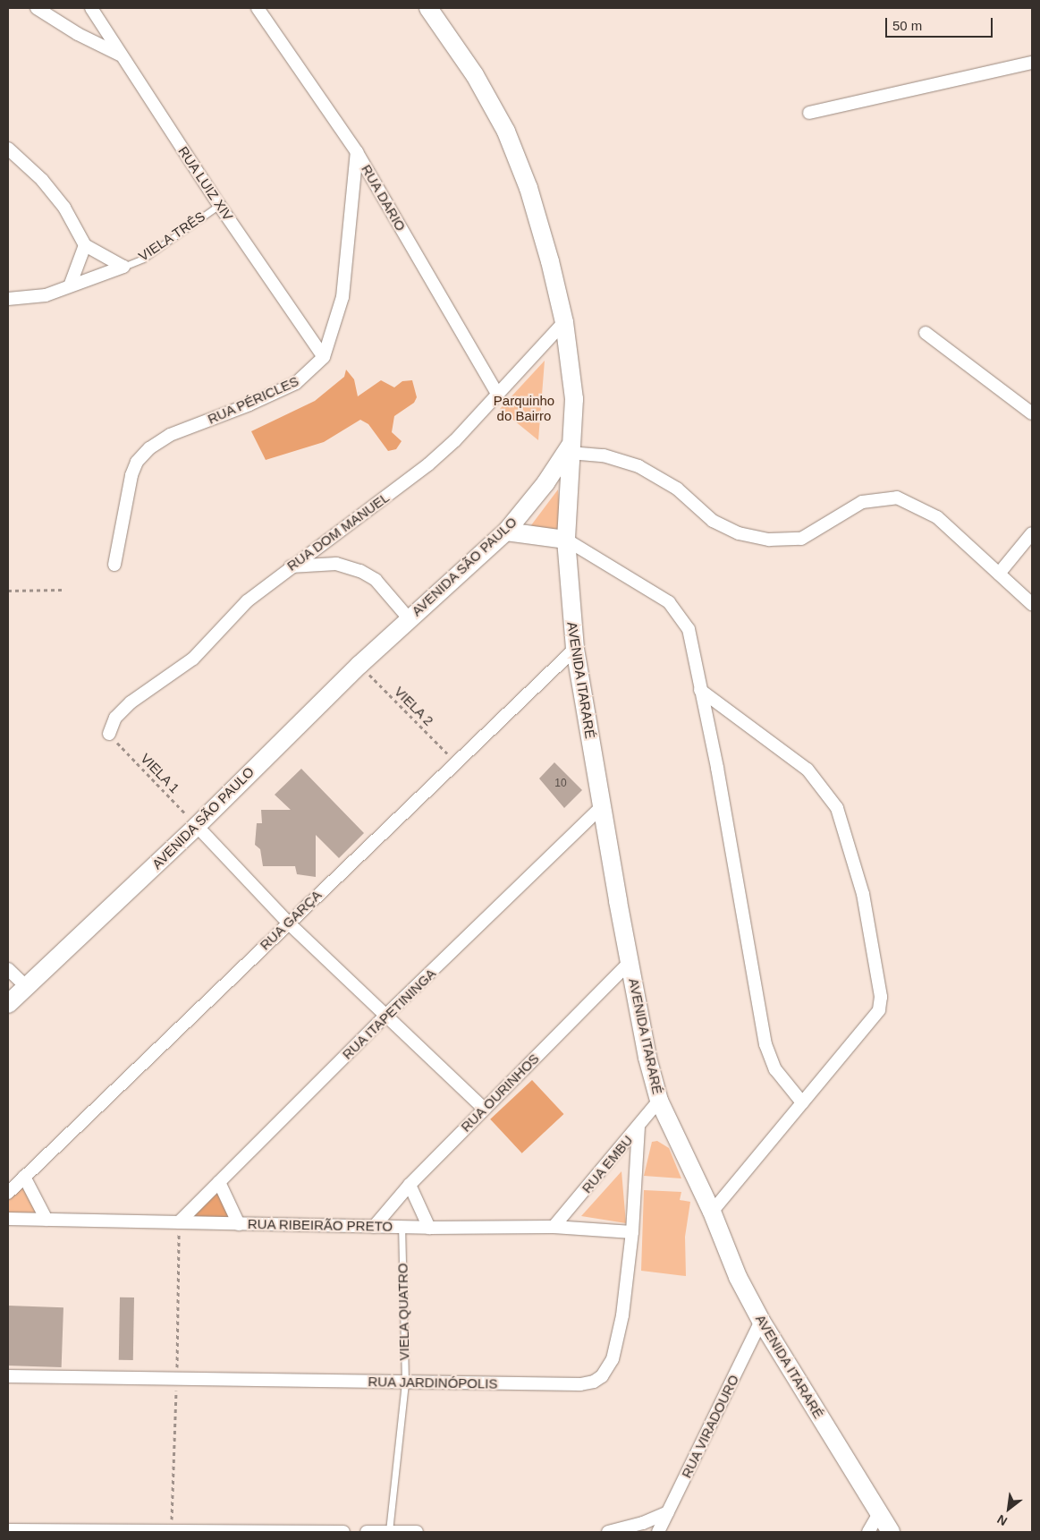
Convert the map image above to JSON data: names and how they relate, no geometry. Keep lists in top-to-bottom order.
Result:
{
  "streets": {
    "main road": ["AVENIDA SÃO PAULO", "AVENIDA ITARARÉ"],
    "street": [
      "RUA LUIZ XIV",
      "RUA DARIO",
      "RUA PÉRICLES",
      "RUA DOM MANUEL",
      "RUA GARÇA",
      "RUA ITAPETININGA",
      "RUA OURINHOS",
      "RUA EMBU",
      "RUA RIBEIRÃO PRETO",
      "RUA JARDINÓPOLIS",
      "RUA VIRADOURO"
    ],
    "lane": ["VIELA TRÊS", "VIELA QUATRO"],
    "path": ["VIELA 2", "VIELA 1"]
  },
  "crossings": [
    ["RUA LUIZ XIV", "VIELA TRÊS"],
    ["RUA LUIZ XIV", "RUA PÉRICLES"],
    ["RUA DARIO", "RUA PÉRICLES"],
    ["RUA DARIO", "RUA DOM MANUEL"],
    ["RUA DOM MANUEL", "AVENIDA SÃO PAULO"],
    ["RUA DOM MANUEL", "VIELA 1"],
    ["AVENIDA SÃO PAULO", "AVENIDA ITARARÉ"],
    ["AVENIDA SÃO PAULO", "VIELA 2"],
    ["AVENIDA SÃO PAULO", "VIELA 1"],
    ["AVENIDA ITARARÉ", "RUA GARÇA"],
    ["AVENIDA ITARARÉ", "RUA ITAPETININGA"],
    ["AVENIDA ITARARÉ", "RUA OURINHOS"],
    ["AVENIDA ITARARÉ", "RUA EMBU"],
    ["AVENIDA ITARARÉ", "RUA VIRADOURO"],
    ["VIELA 2", "RUA GARÇA"],
    ["RUA ITAPETININGA", "RUA RIBEIRÃO PRETO"],
    ["RUA OURINHOS", "RUA RIBEIRÃO PRETO"],
    ["RUA EMBU", "RUA RIBEIRÃO PRETO"],
    ["RUA EMBU", "RUA JARDINÓPOLIS"],
    ["RUA RIBEIRÃO PRETO", "VIELA QUATRO"],
    ["RUA RIBEIRÃO PRETO", "RUA JARDINÓPOLIS"],
    ["VIELA QUATRO", "RUA JARDINÓPOLIS"]
  ],
  "parks": ["Parquinho do Bairro"],
  "house_numbers": ["10"],
  "scale_bar": "50 m",
  "north": "bottom left"
}
